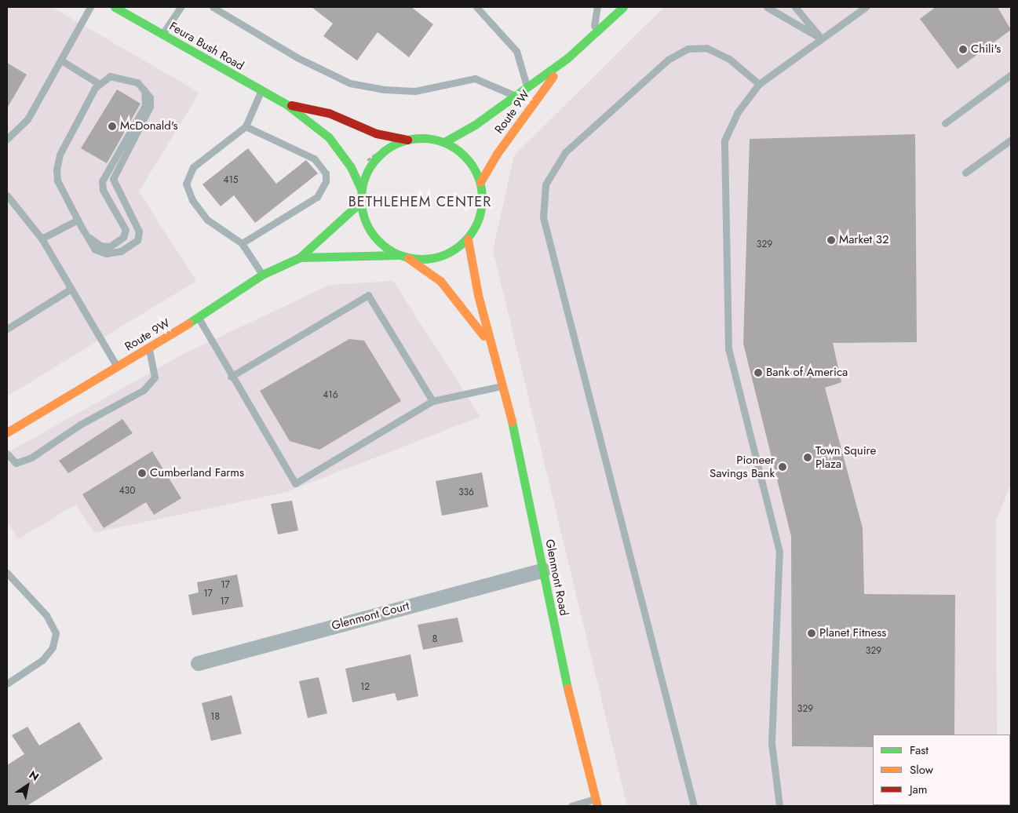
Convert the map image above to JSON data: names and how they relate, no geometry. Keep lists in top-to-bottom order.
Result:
{
  "streets": {
    "main road": ["Feura Bush Road", "Route 9W", "Glenmont Road"],
    "street": ["Glenmont Court"]
  },
  "crossings": [
    ["Feura Bush Road", "Route 9W"],
    ["Feura Bush Road", "Glenmont Road"],
    ["Route 9W", "Glenmont Road"],
    ["Glenmont Road", "Glenmont Court"]
  ],
  "districts": ["BETHLEHEM CENTER"],
  "places": [
    "Chili's",
    "McDonald's",
    "Market 32",
    "Bank of America",
    "Town Squire Plaza",
    "Pioneer Savings Bank",
    "Cumberland Farms",
    "Planet Fitness"
  ],
  "house_numbers": [
    "415",
    "329",
    "416",
    "430",
    "336",
    "17",
    "17",
    "17",
    "8",
    "329",
    "12",
    "329",
    "18"
  ],
  "legend": ["Fast", "Slow", "Jam"],
  "north": "top right"
}
